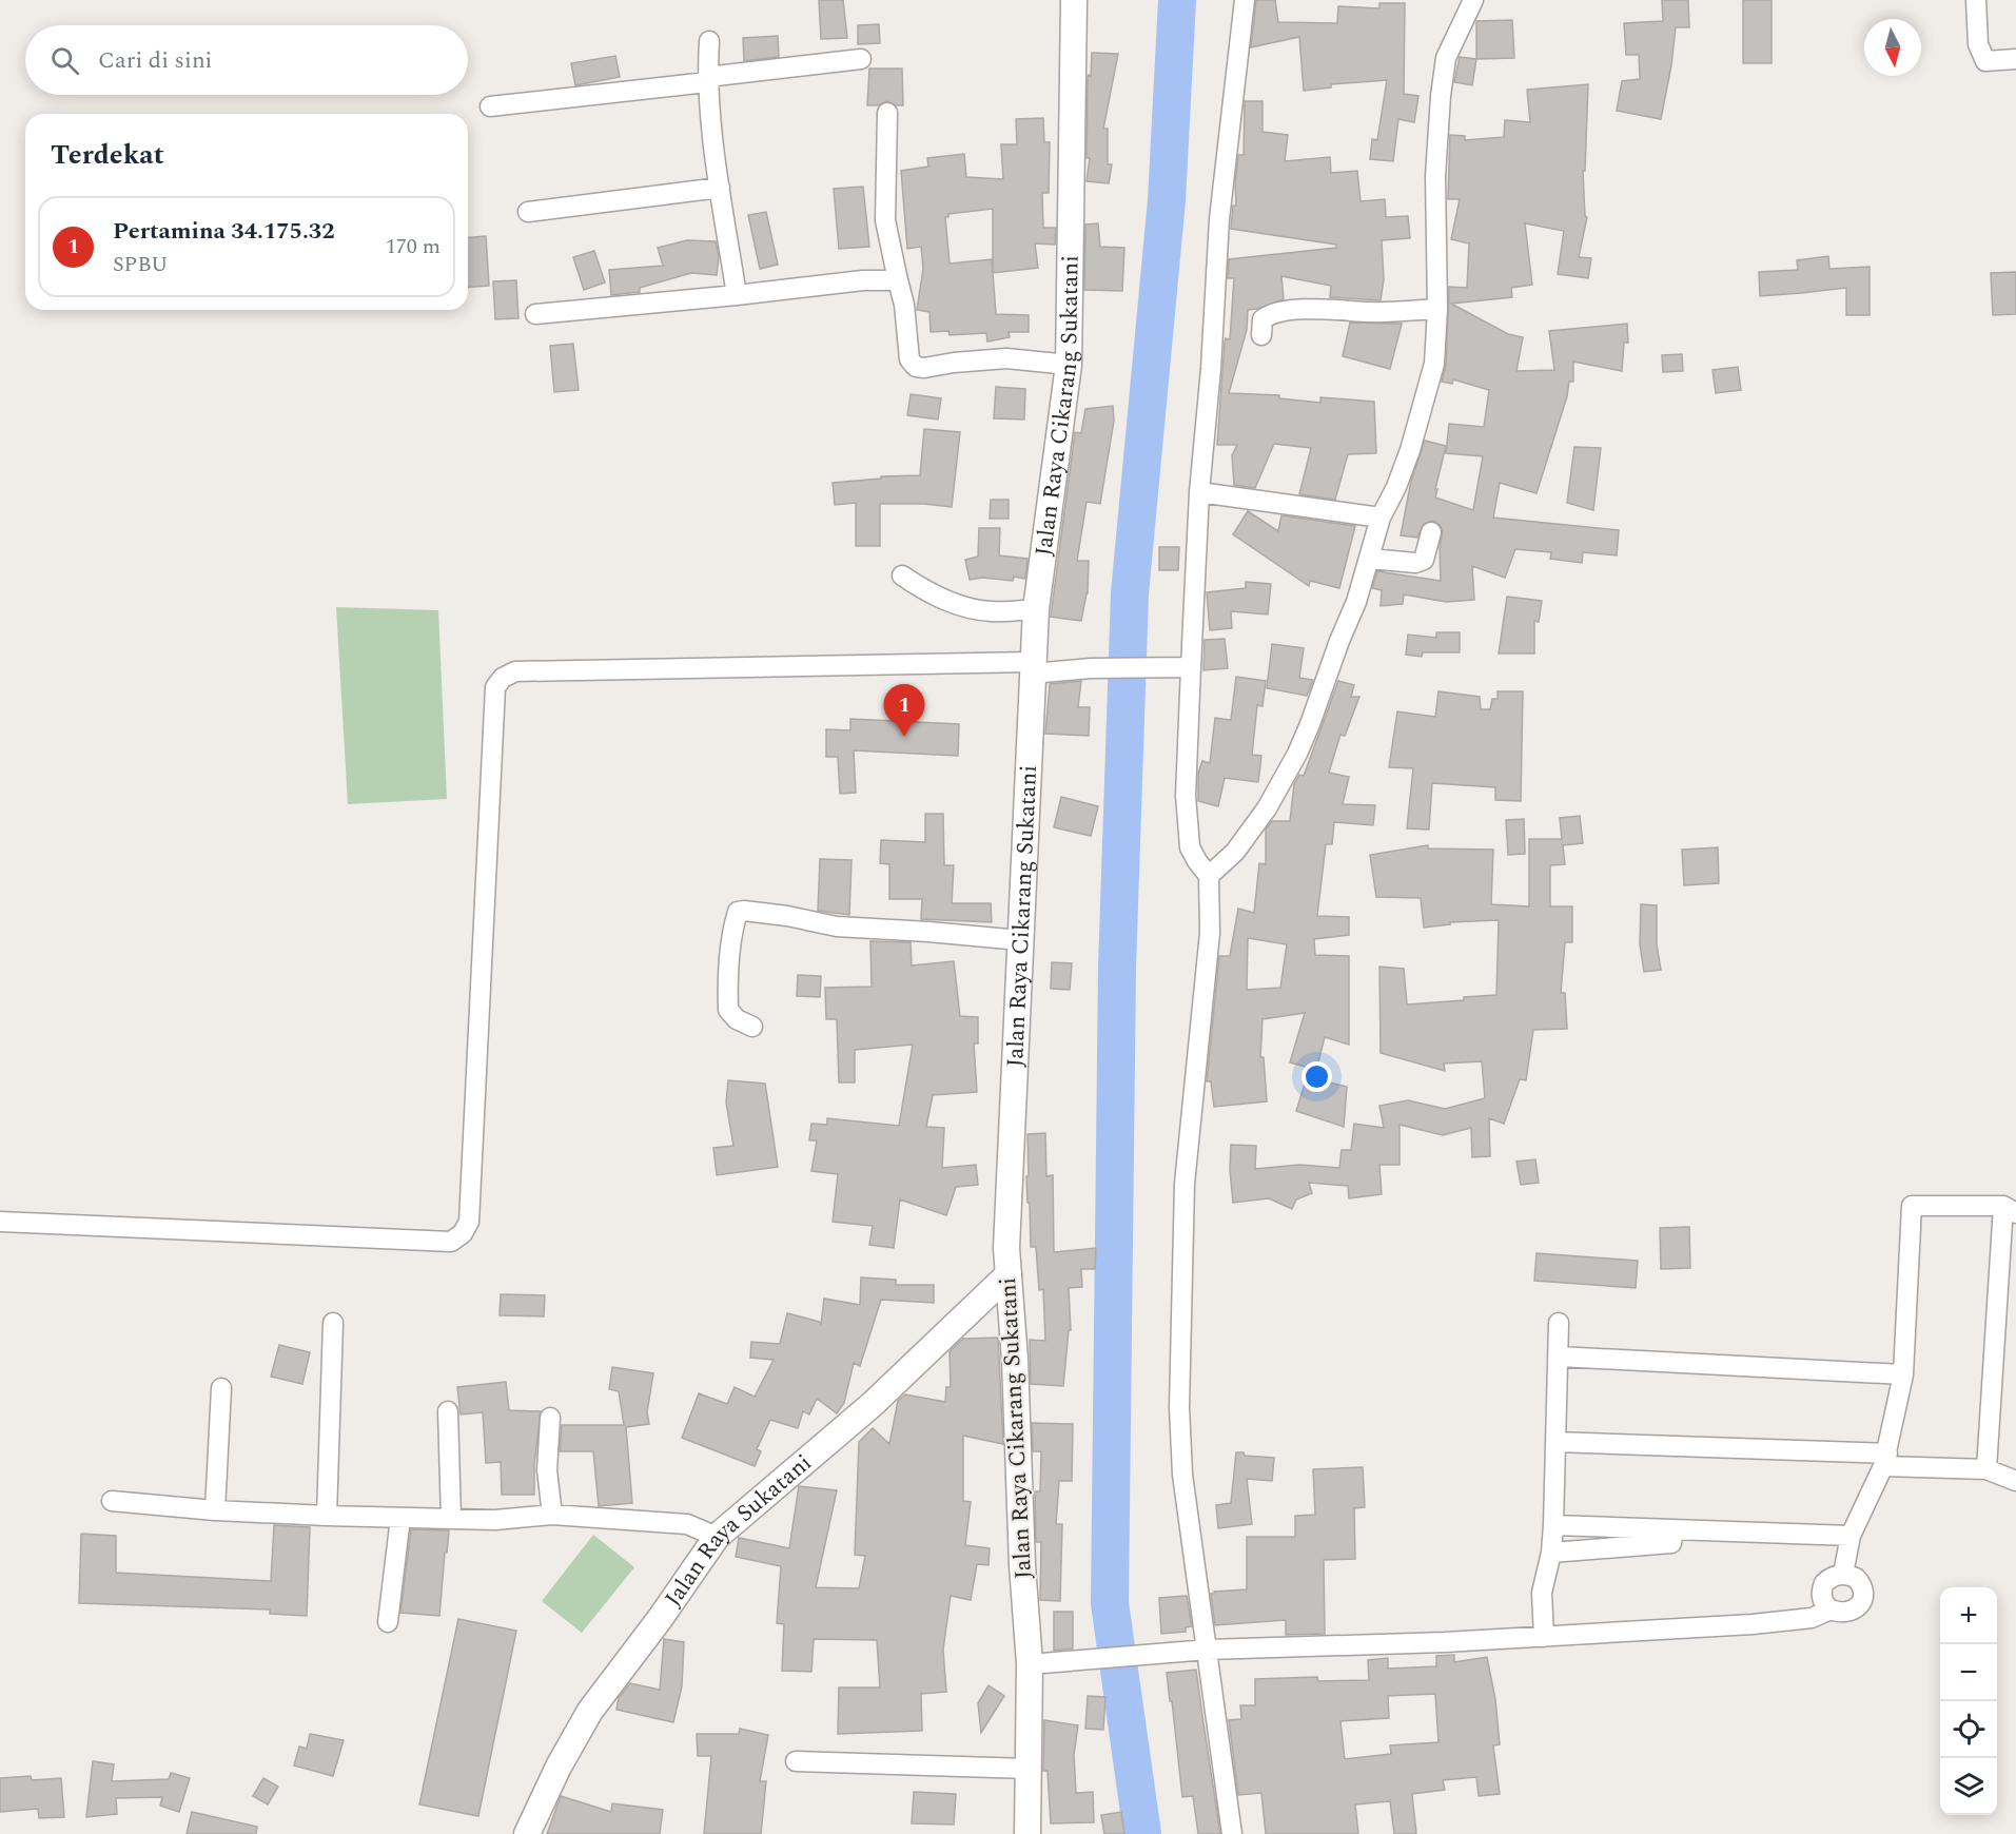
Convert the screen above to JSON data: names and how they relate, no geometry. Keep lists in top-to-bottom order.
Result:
{
  "streets": {
    "main road": ["Jalan Raya Cikarang Sukatani", "Jalan Raya Sukatani"]
  },
  "crossings": [
    ["Jalan Raya Cikarang Sukatani", "Jalan Raya Sukatani"]
  ],
  "north": "bottom",
  "page": {
    "search": "Cari di sini",
    "heading": "Terdekat",
    "list": [
      {
        "mark": "1",
        "name": "Pertamina 34.175.32",
        "note": "SPBU",
        "value": "170 m"
      }
    ],
    "pins": "1",
    "map_buttons": ["+", "−"]
  }
}
